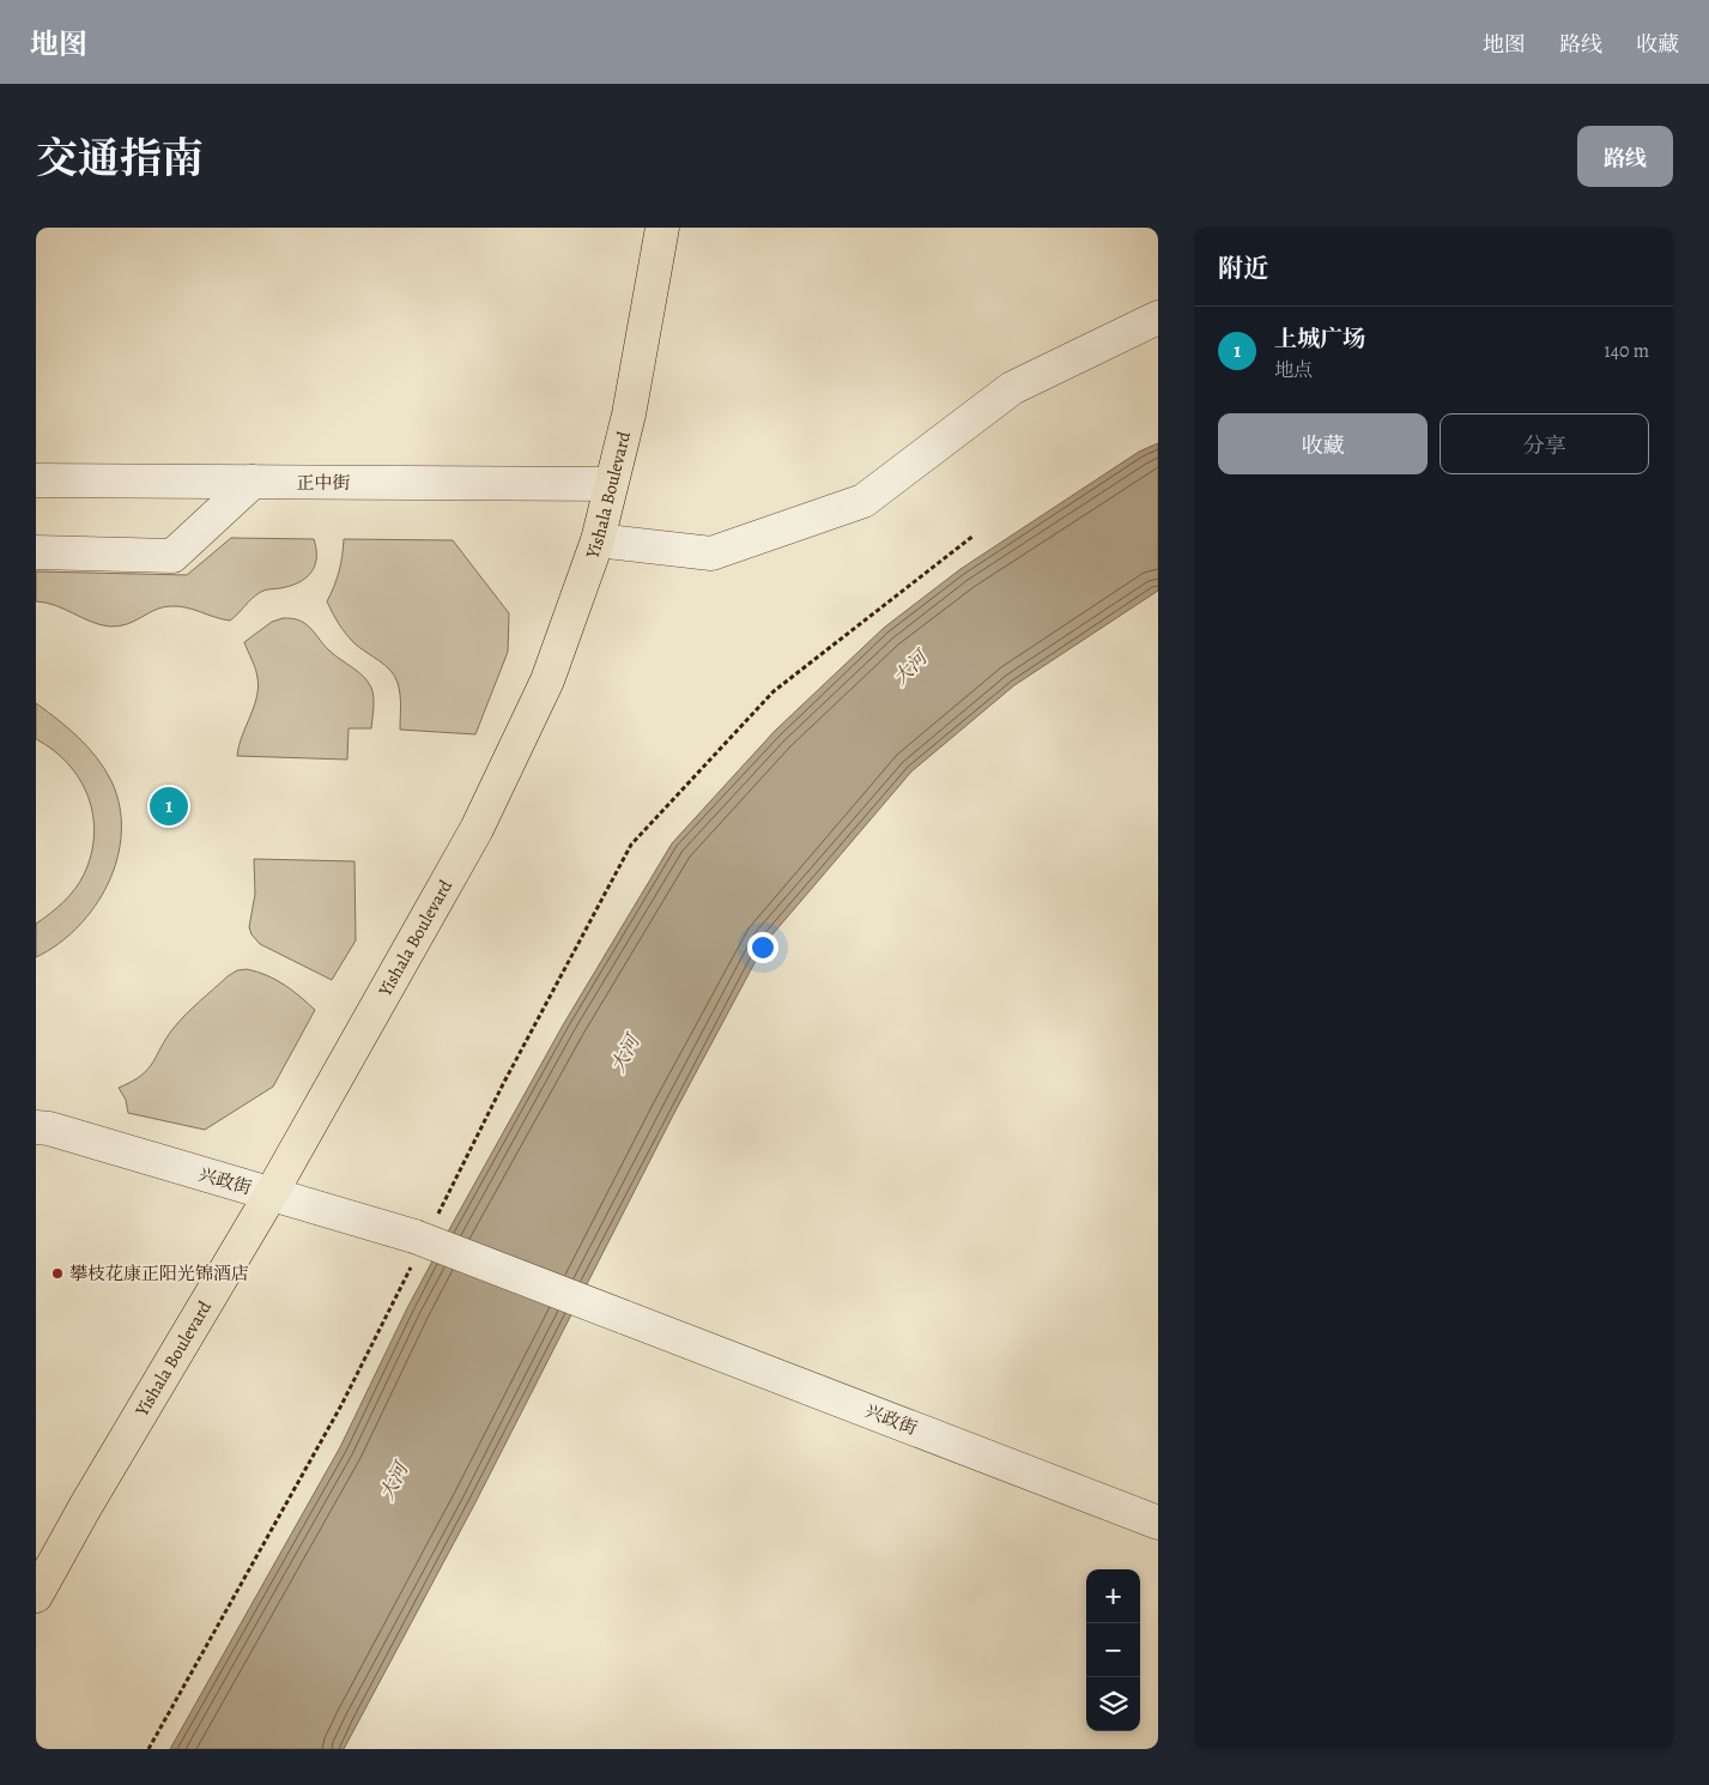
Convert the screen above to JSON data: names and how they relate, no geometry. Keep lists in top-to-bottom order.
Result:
{
  "streets": {
    "highway": ["Yishala Boulevard"],
    "street": ["正中街", "兴政街"]
  },
  "crossings": [
    ["正中街", "Yishala Boulevard"],
    ["Yishala Boulevard", "兴政街"]
  ],
  "water": ["大河"],
  "places": ["攀枝花康正阳光锦酒店"],
  "page": {
    "header": "地图",
    "nav": ["地图", "路线", "收藏"],
    "title": "交通指南",
    "buttons": [
      "路线",
      ["收藏", "分享"]
    ],
    "heading": "附近",
    "list": [
      {
        "mark": "1",
        "name": "上城广场",
        "note": "地点",
        "value": "140 m"
      }
    ],
    "pins": "1",
    "map_buttons": ["+", "−"]
  }
}
